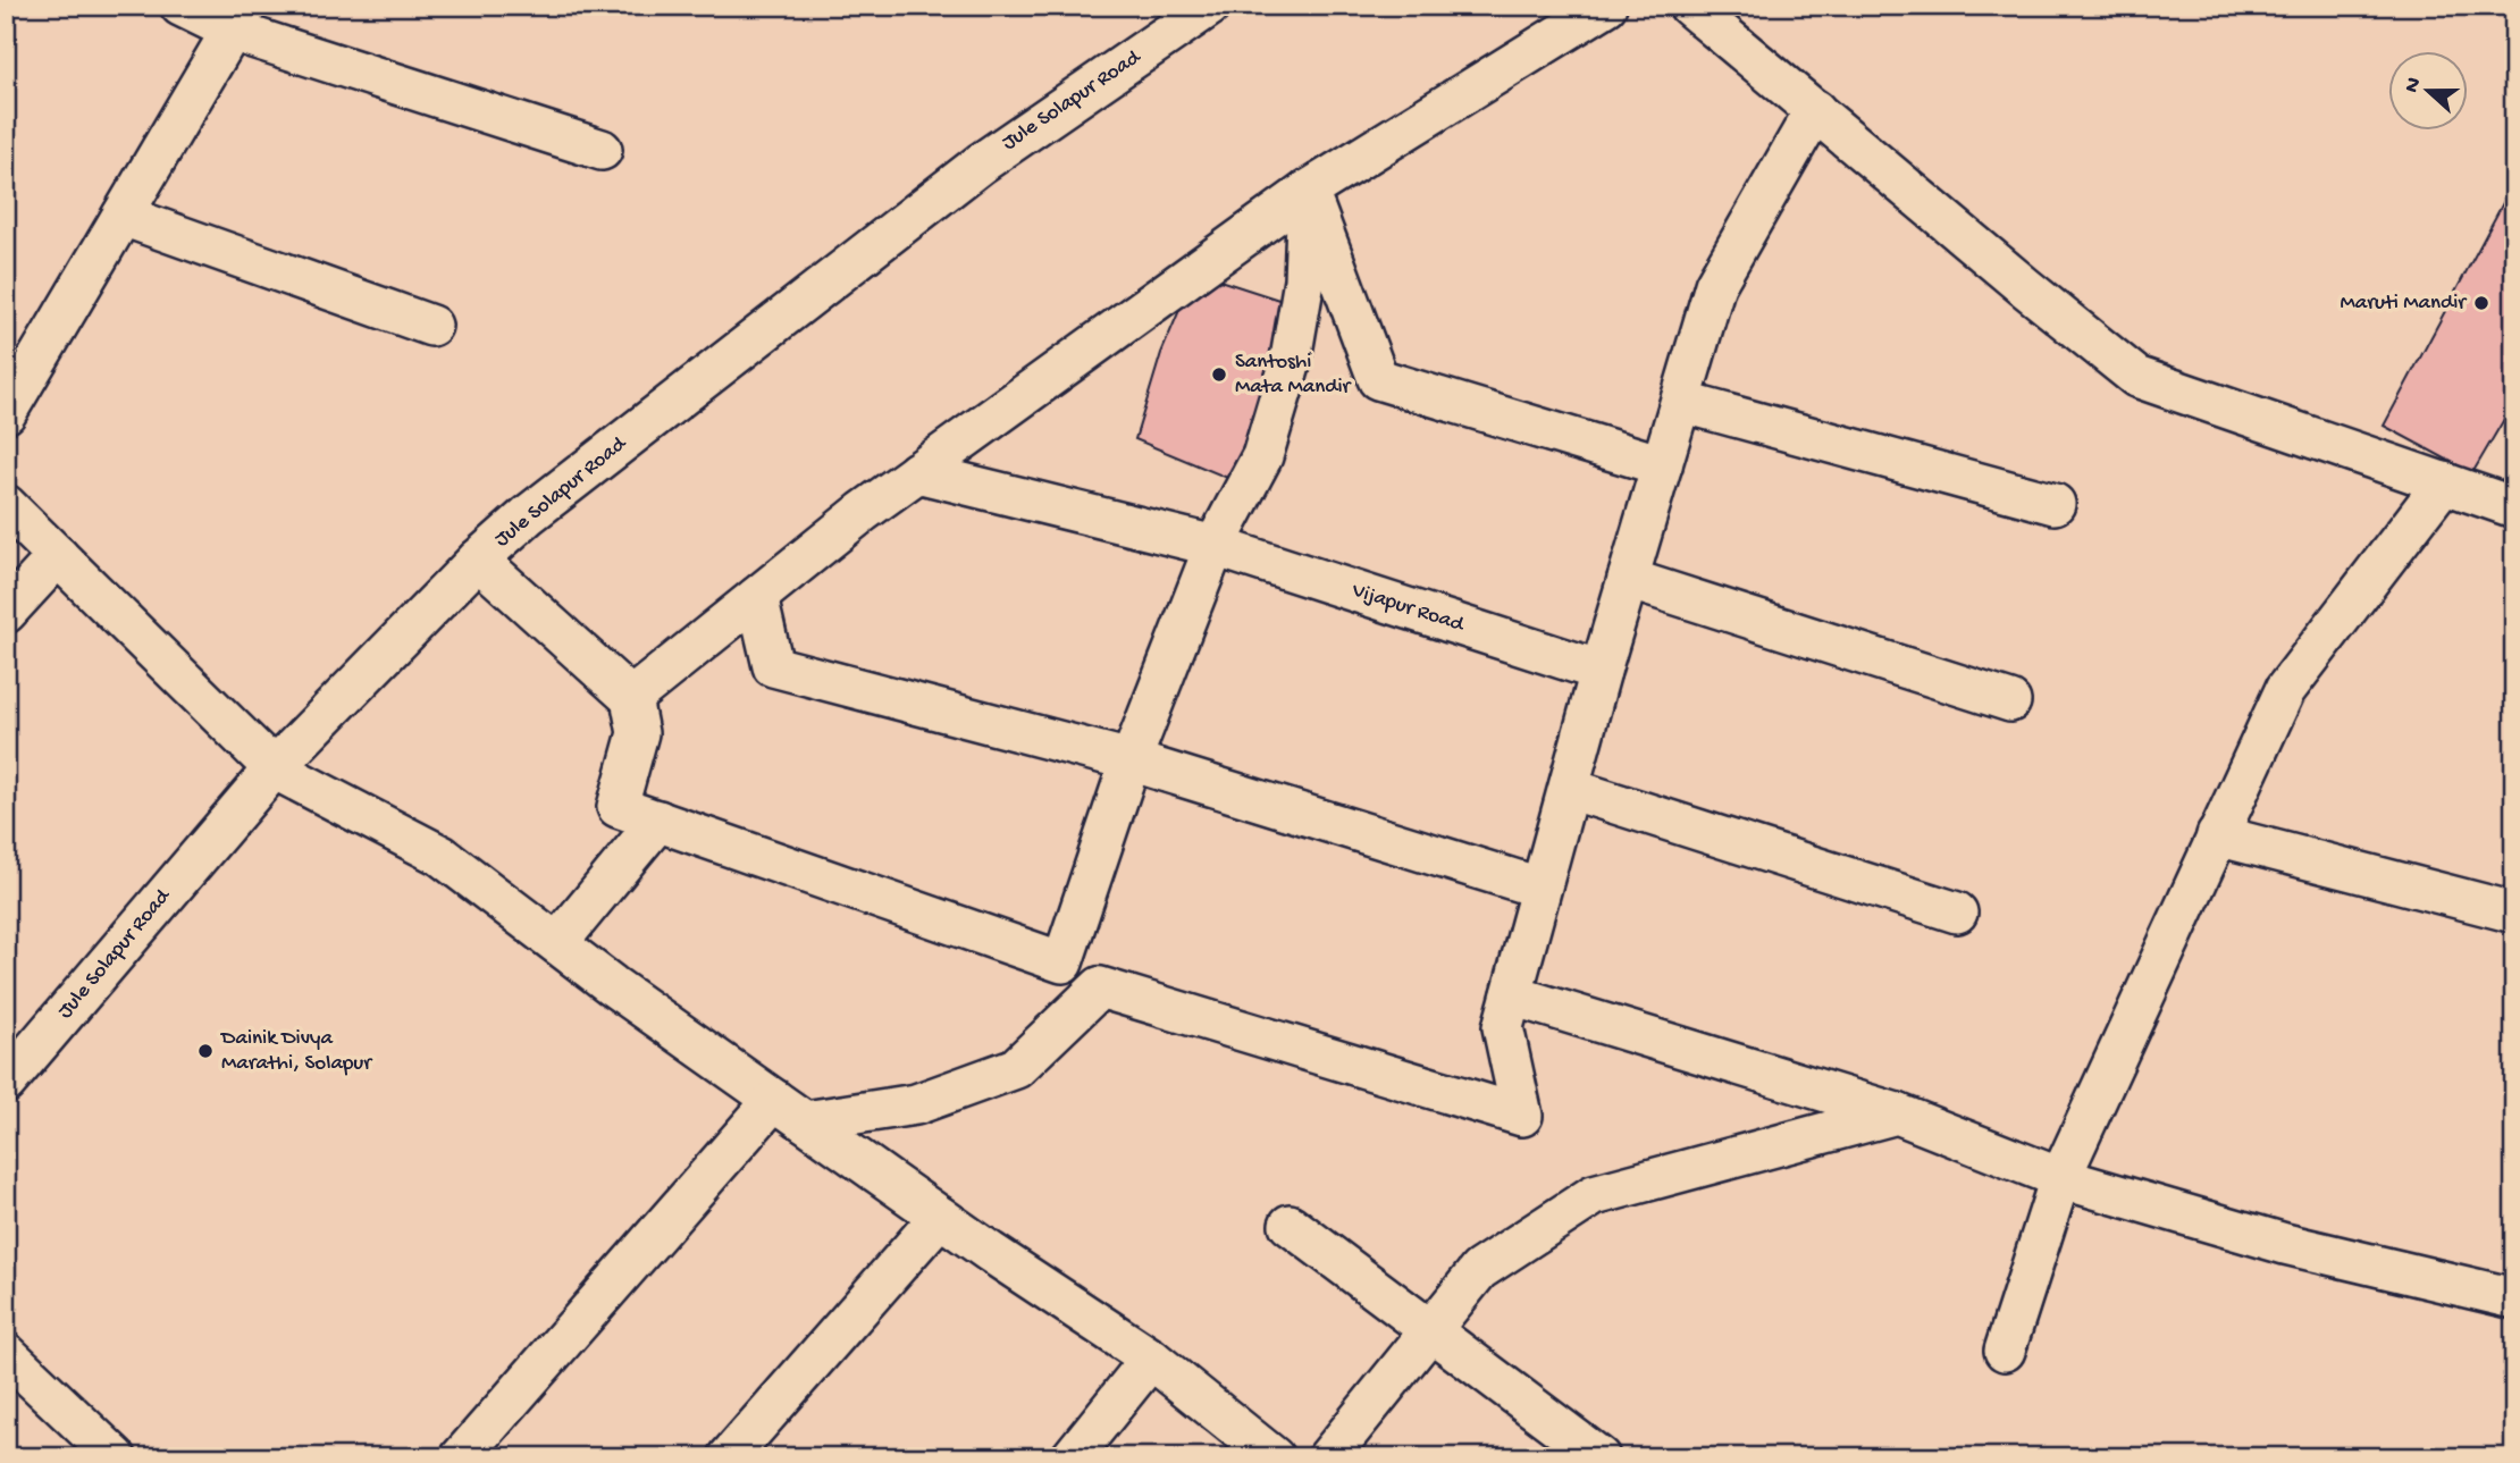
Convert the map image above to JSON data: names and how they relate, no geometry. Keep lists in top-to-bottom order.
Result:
{
  "streets": {
    "street": ["Jule Solapur Road", "Vijapur Road"]
  },
  "places": ["Maruti Mandir", "Santoshi Mata Mandir", "Dainik Divya Marathi, Solapur"],
  "north": "left"
}
